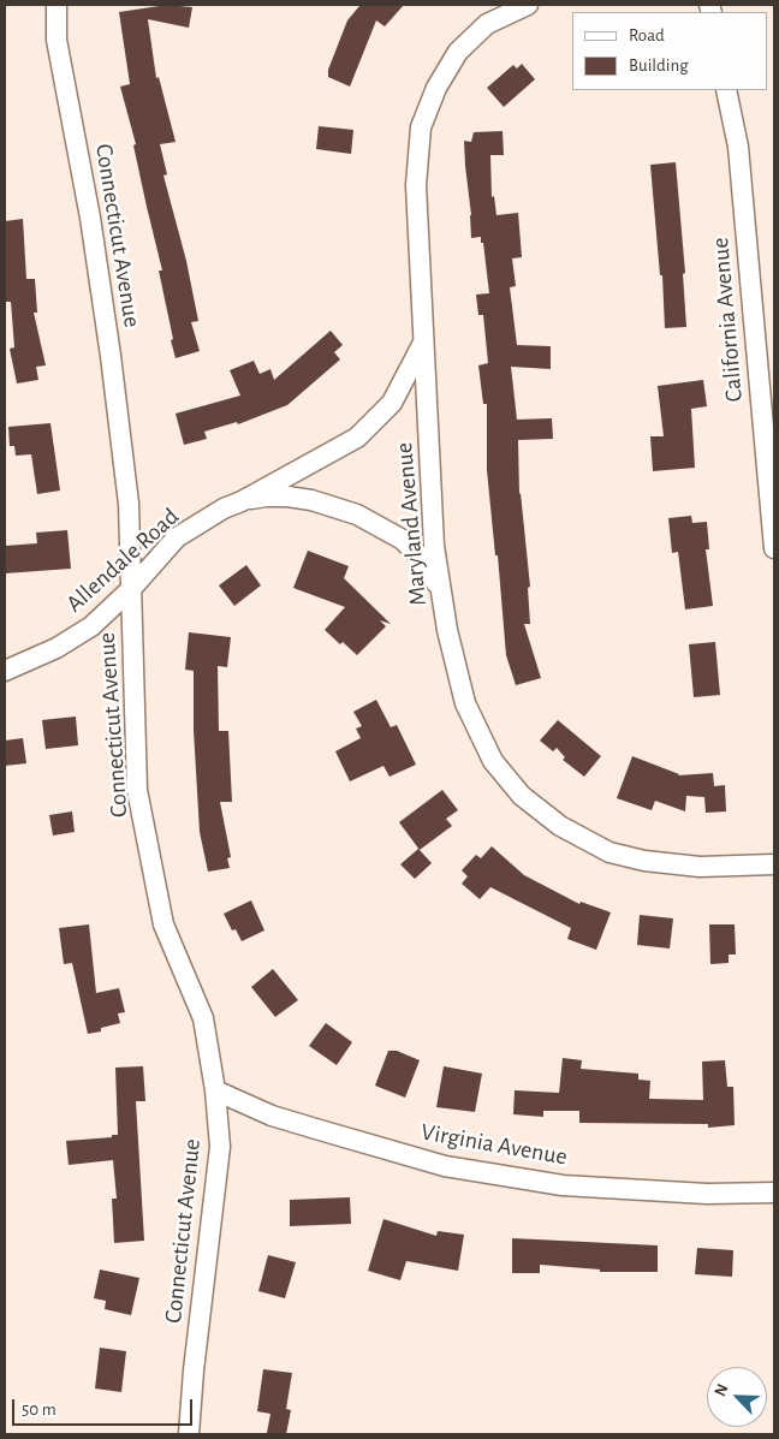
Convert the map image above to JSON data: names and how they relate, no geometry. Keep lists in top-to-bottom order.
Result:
{
  "streets": {
    "street": [
      "Connecticut Avenue",
      "California Avenue",
      "Maryland Avenue",
      "Allendale Road",
      "Virginia Avenue"
    ]
  },
  "crossings": [
    ["Connecticut Avenue", "Allendale Road"],
    ["Connecticut Avenue", "Virginia Avenue"],
    ["Maryland Avenue", "Allendale Road"]
  ],
  "legend": ["Road", "Building"],
  "scale_bar": "50 m",
  "north": "top left"
}
